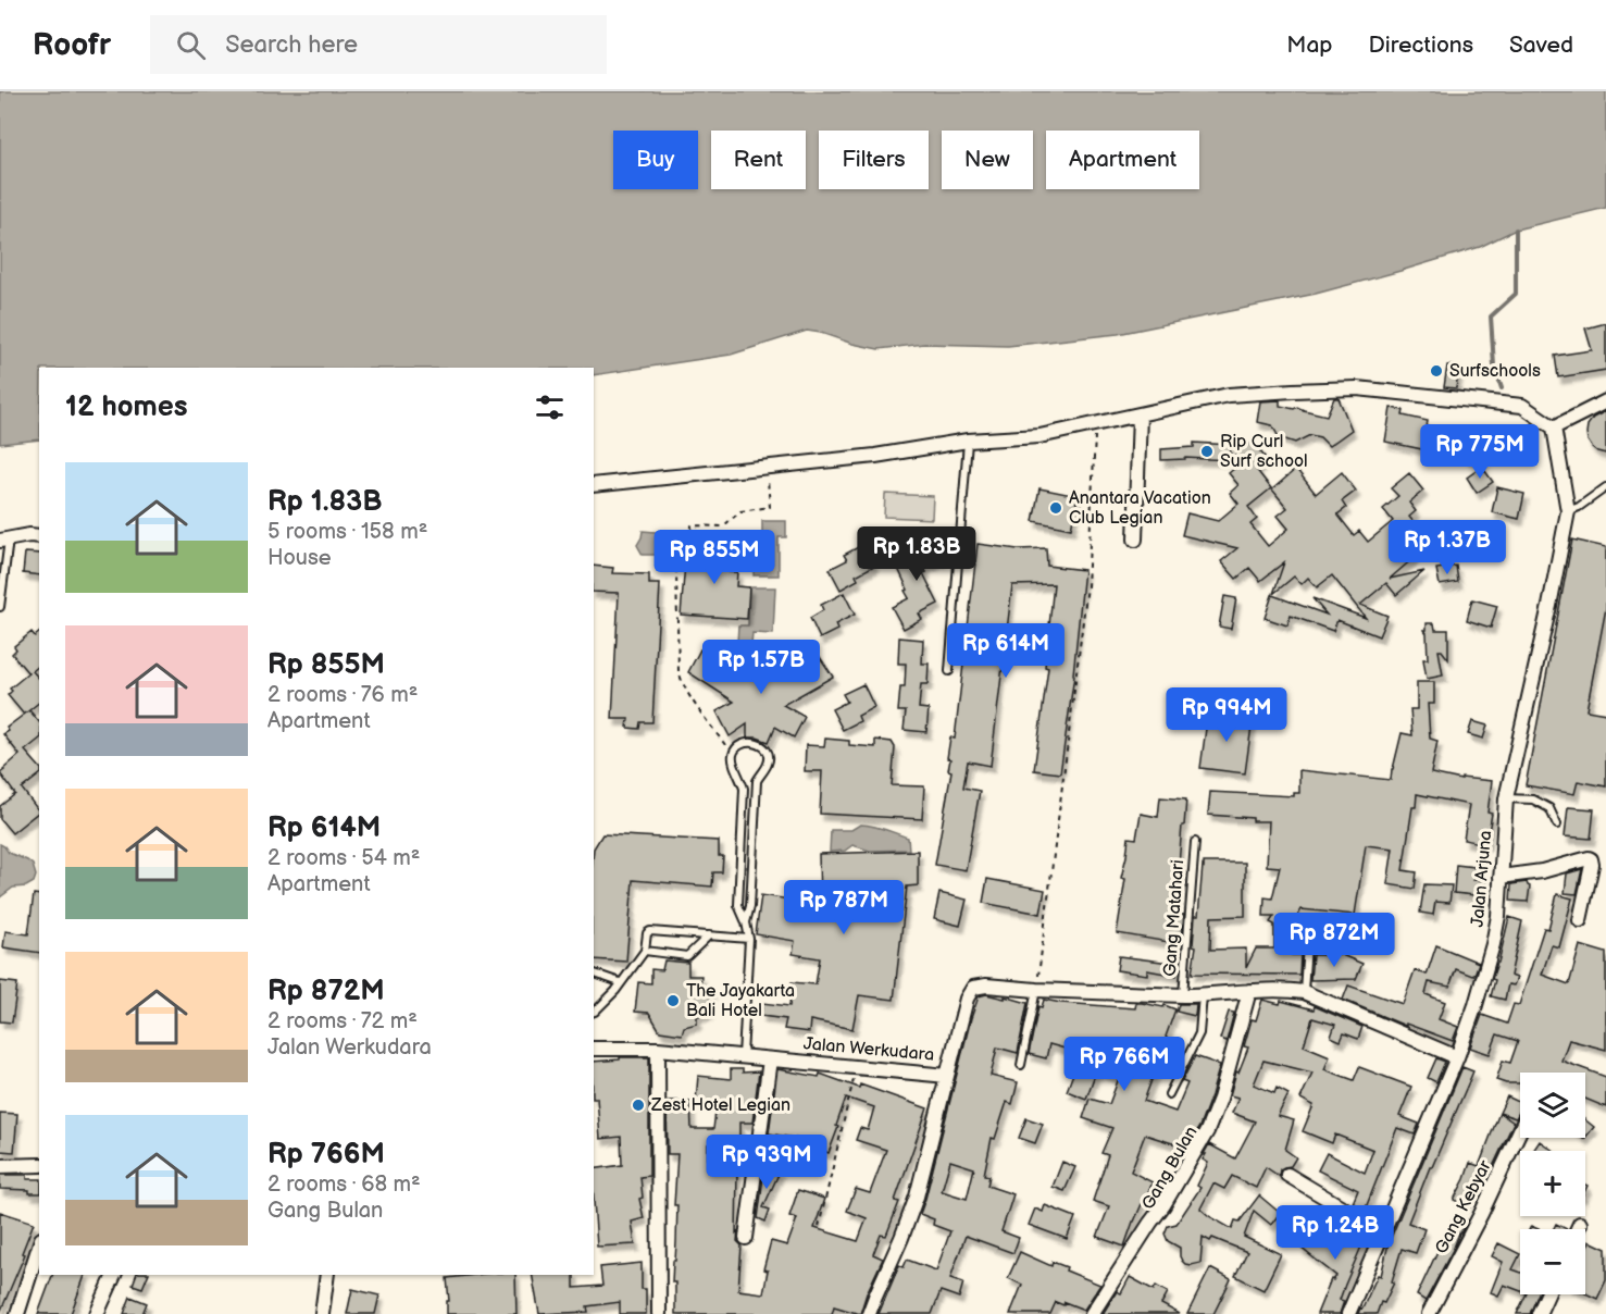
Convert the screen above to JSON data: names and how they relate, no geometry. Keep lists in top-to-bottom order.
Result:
{
  "streets": {
    "street": [
      "Jalan Arjuna",
      "Jalan Werkudara",
      "Gang Bulan",
      "Gang Kebyar"
    ],
    "lane": ["Gang Matahari"]
  },
  "crossings": [
    ["Jalan Arjuna", "Jalan Werkudara"],
    ["Gang Matahari", "Jalan Werkudara"],
    ["Jalan Werkudara", "Gang Bulan"]
  ],
  "places": [
    "Surfschools",
    "Rip Curl Surf school",
    "Anantara Vacation Club Legian",
    "The Jayakarta Bali Hotel",
    "Zest Hotel Legian"
  ],
  "page": {
    "header": "Roofr",
    "search": "Search here",
    "nav": ["Map", "Directions", "Saved"],
    "chip": [
      "Buy",
      "Rent",
      "Filters",
      "New",
      "Apartment"
    ],
    "heading": "12 homes",
    "price": [
      "Rp 775M",
      "Rp 1.37B",
      "Rp 1.83B",
      "Rp 855M",
      "Rp 614M",
      "Rp 1.57B",
      "Rp 994M",
      "Rp 787M",
      "Rp 872M",
      "Rp 766M",
      "Rp 939M",
      "Rp 1.24B"
    ],
    "list": [
      {
        "name": "Rp 1.83B",
        "note": "5 rooms · 158 m² · House"
      },
      {
        "name": "Rp 855M",
        "note": "2 rooms · 76 m² · Apartment"
      },
      {
        "name": "Rp 614M",
        "note": "2 rooms · 54 m² · Apartment"
      },
      {
        "name": "Rp 872M",
        "note": "2 rooms · 72 m² · Jalan Werkudara"
      },
      {
        "name": "Rp 766M",
        "note": "2 rooms · 68 m² · Gang Bulan"
      }
    ],
    "map_buttons": ["+", "−"]
  }
}
